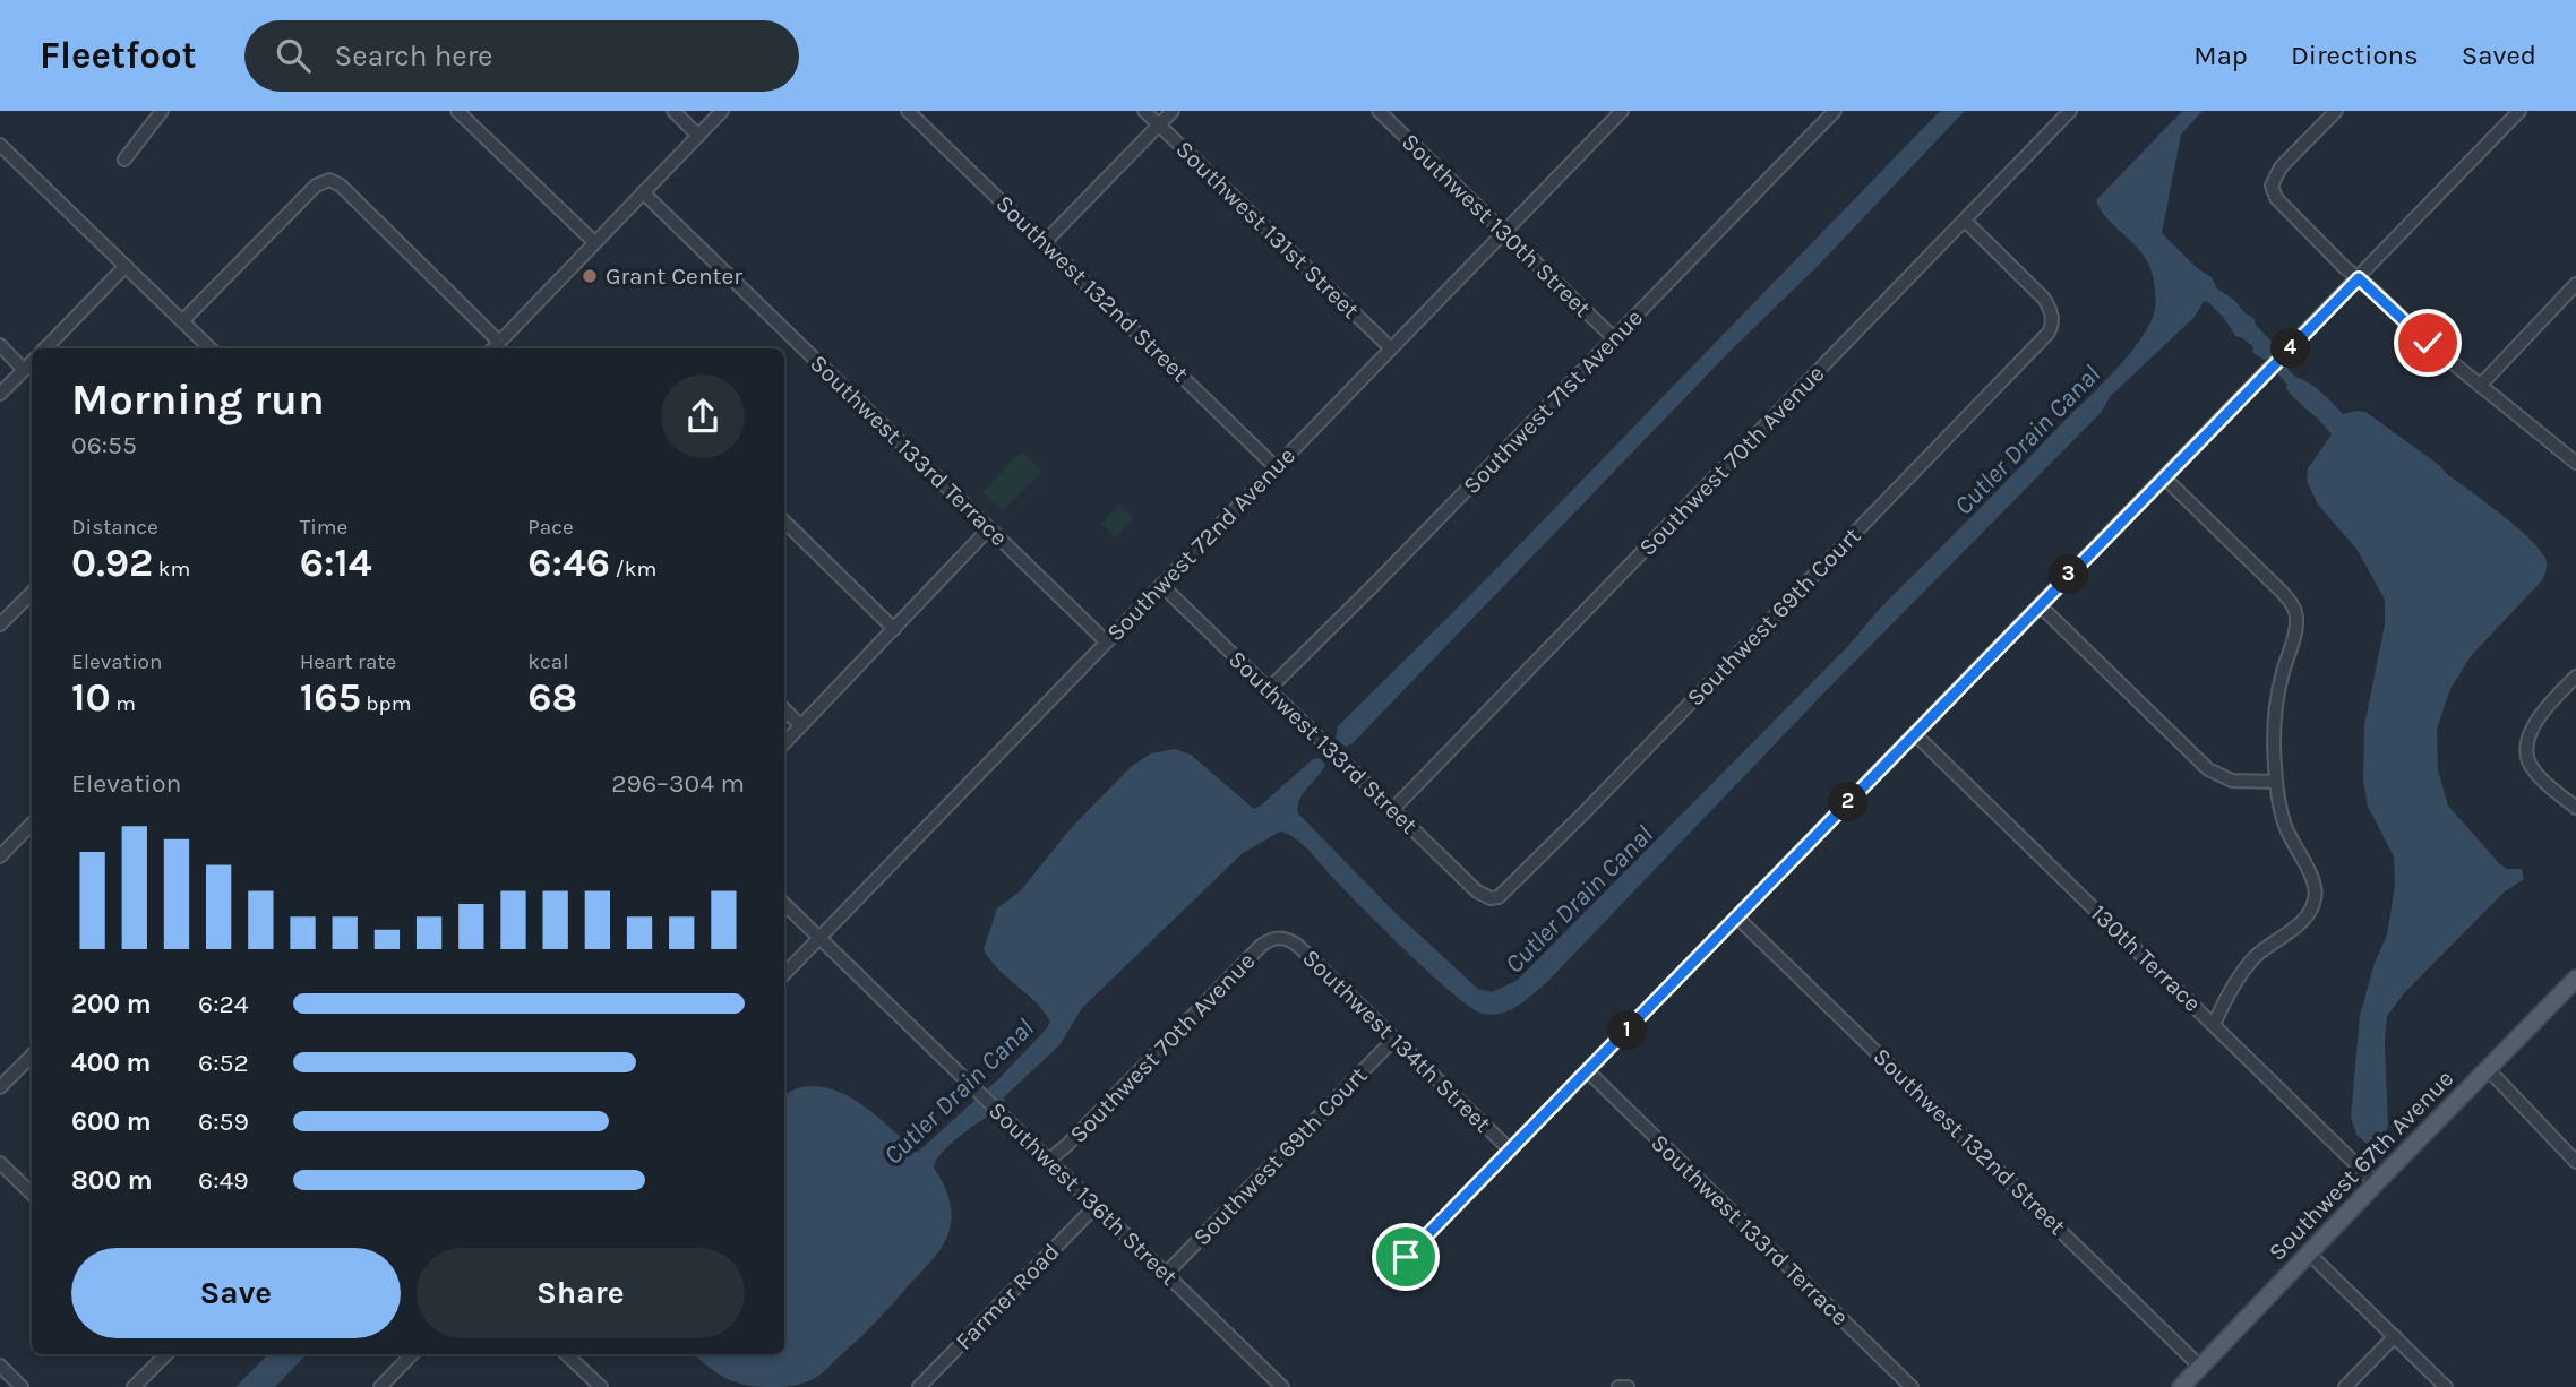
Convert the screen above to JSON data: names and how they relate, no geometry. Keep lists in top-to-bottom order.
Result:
{
  "streets": {
    "main road": ["Southwest 67th Avenue"],
    "street": [
      "Southwest 130th Street",
      "Southwest 131st Street",
      "Southwest 132nd Street",
      "Southwest 71st Avenue",
      "Southwest 133rd Terrace",
      "Southwest 70th Avenue",
      "Southwest 72nd Avenue",
      "Southwest 69th Court",
      "Southwest 133rd Street",
      "130th Terrace",
      "Southwest 134th Street",
      "Southwest 136th Street",
      "Farmer Road"
    ]
  },
  "crossings": [
    ["Southwest 130th Street", "Southwest 71st Avenue"],
    ["Southwest 130th Street", "Southwest 72nd Avenue"],
    ["Southwest 131st Street", "Southwest 72nd Avenue"],
    ["Southwest 132nd Street", "Southwest 72nd Avenue"],
    ["Southwest 132nd Street", "Southwest 67th Avenue"],
    ["Southwest 71st Avenue", "Southwest 133rd Street"],
    ["Southwest 133rd Terrace", "Southwest 72nd Avenue"],
    ["Southwest 70th Avenue", "Southwest 69th Court"],
    ["Southwest 70th Avenue", "Southwest 133rd Street"],
    ["Southwest 70th Avenue", "Southwest 134th Street"],
    ["Southwest 70th Avenue", "Southwest 136th Street"],
    ["Southwest 72nd Avenue", "Southwest 133rd Street"],
    ["Southwest 72nd Avenue", "Southwest 136th Street"],
    ["Southwest 69th Court", "Southwest 133rd Street"],
    ["Southwest 69th Court", "Southwest 134th Street"],
    ["Southwest 69th Court", "Southwest 136th Street"],
    ["130th Terrace", "Southwest 67th Avenue"],
    ["Southwest 136th Street", "Farmer Road"]
  ],
  "water": ["Cutler Drain Canal"],
  "places": ["Grant Center"],
  "page": {
    "header": "Fleetfoot",
    "search": "Search here",
    "nav": ["Map", "Directions", "Saved"],
    "pins": [
      "4",
      "3",
      "2",
      "1"
    ],
    "heading": ["Morning run", "06:55"],
    "stats": [
      ["Distance", "0.92 km"],
      ["Time", "6:14"],
      ["Pace", "6:46 /km"],
      ["Elevation", "10 m"],
      ["Heart rate", "165 bpm"],
      ["kcal", "68"]
    ],
    "chart": ["Elevation", "296–304 m"],
    "list": [
      {
        "name": "200 m",
        "note": "6:24"
      },
      {
        "name": "400 m",
        "note": "6:52"
      },
      {
        "name": "600 m",
        "note": "6:59"
      },
      {
        "name": "800 m",
        "note": "6:49"
      }
    ],
    "buttons": ["Save", "Share"]
  }
}
